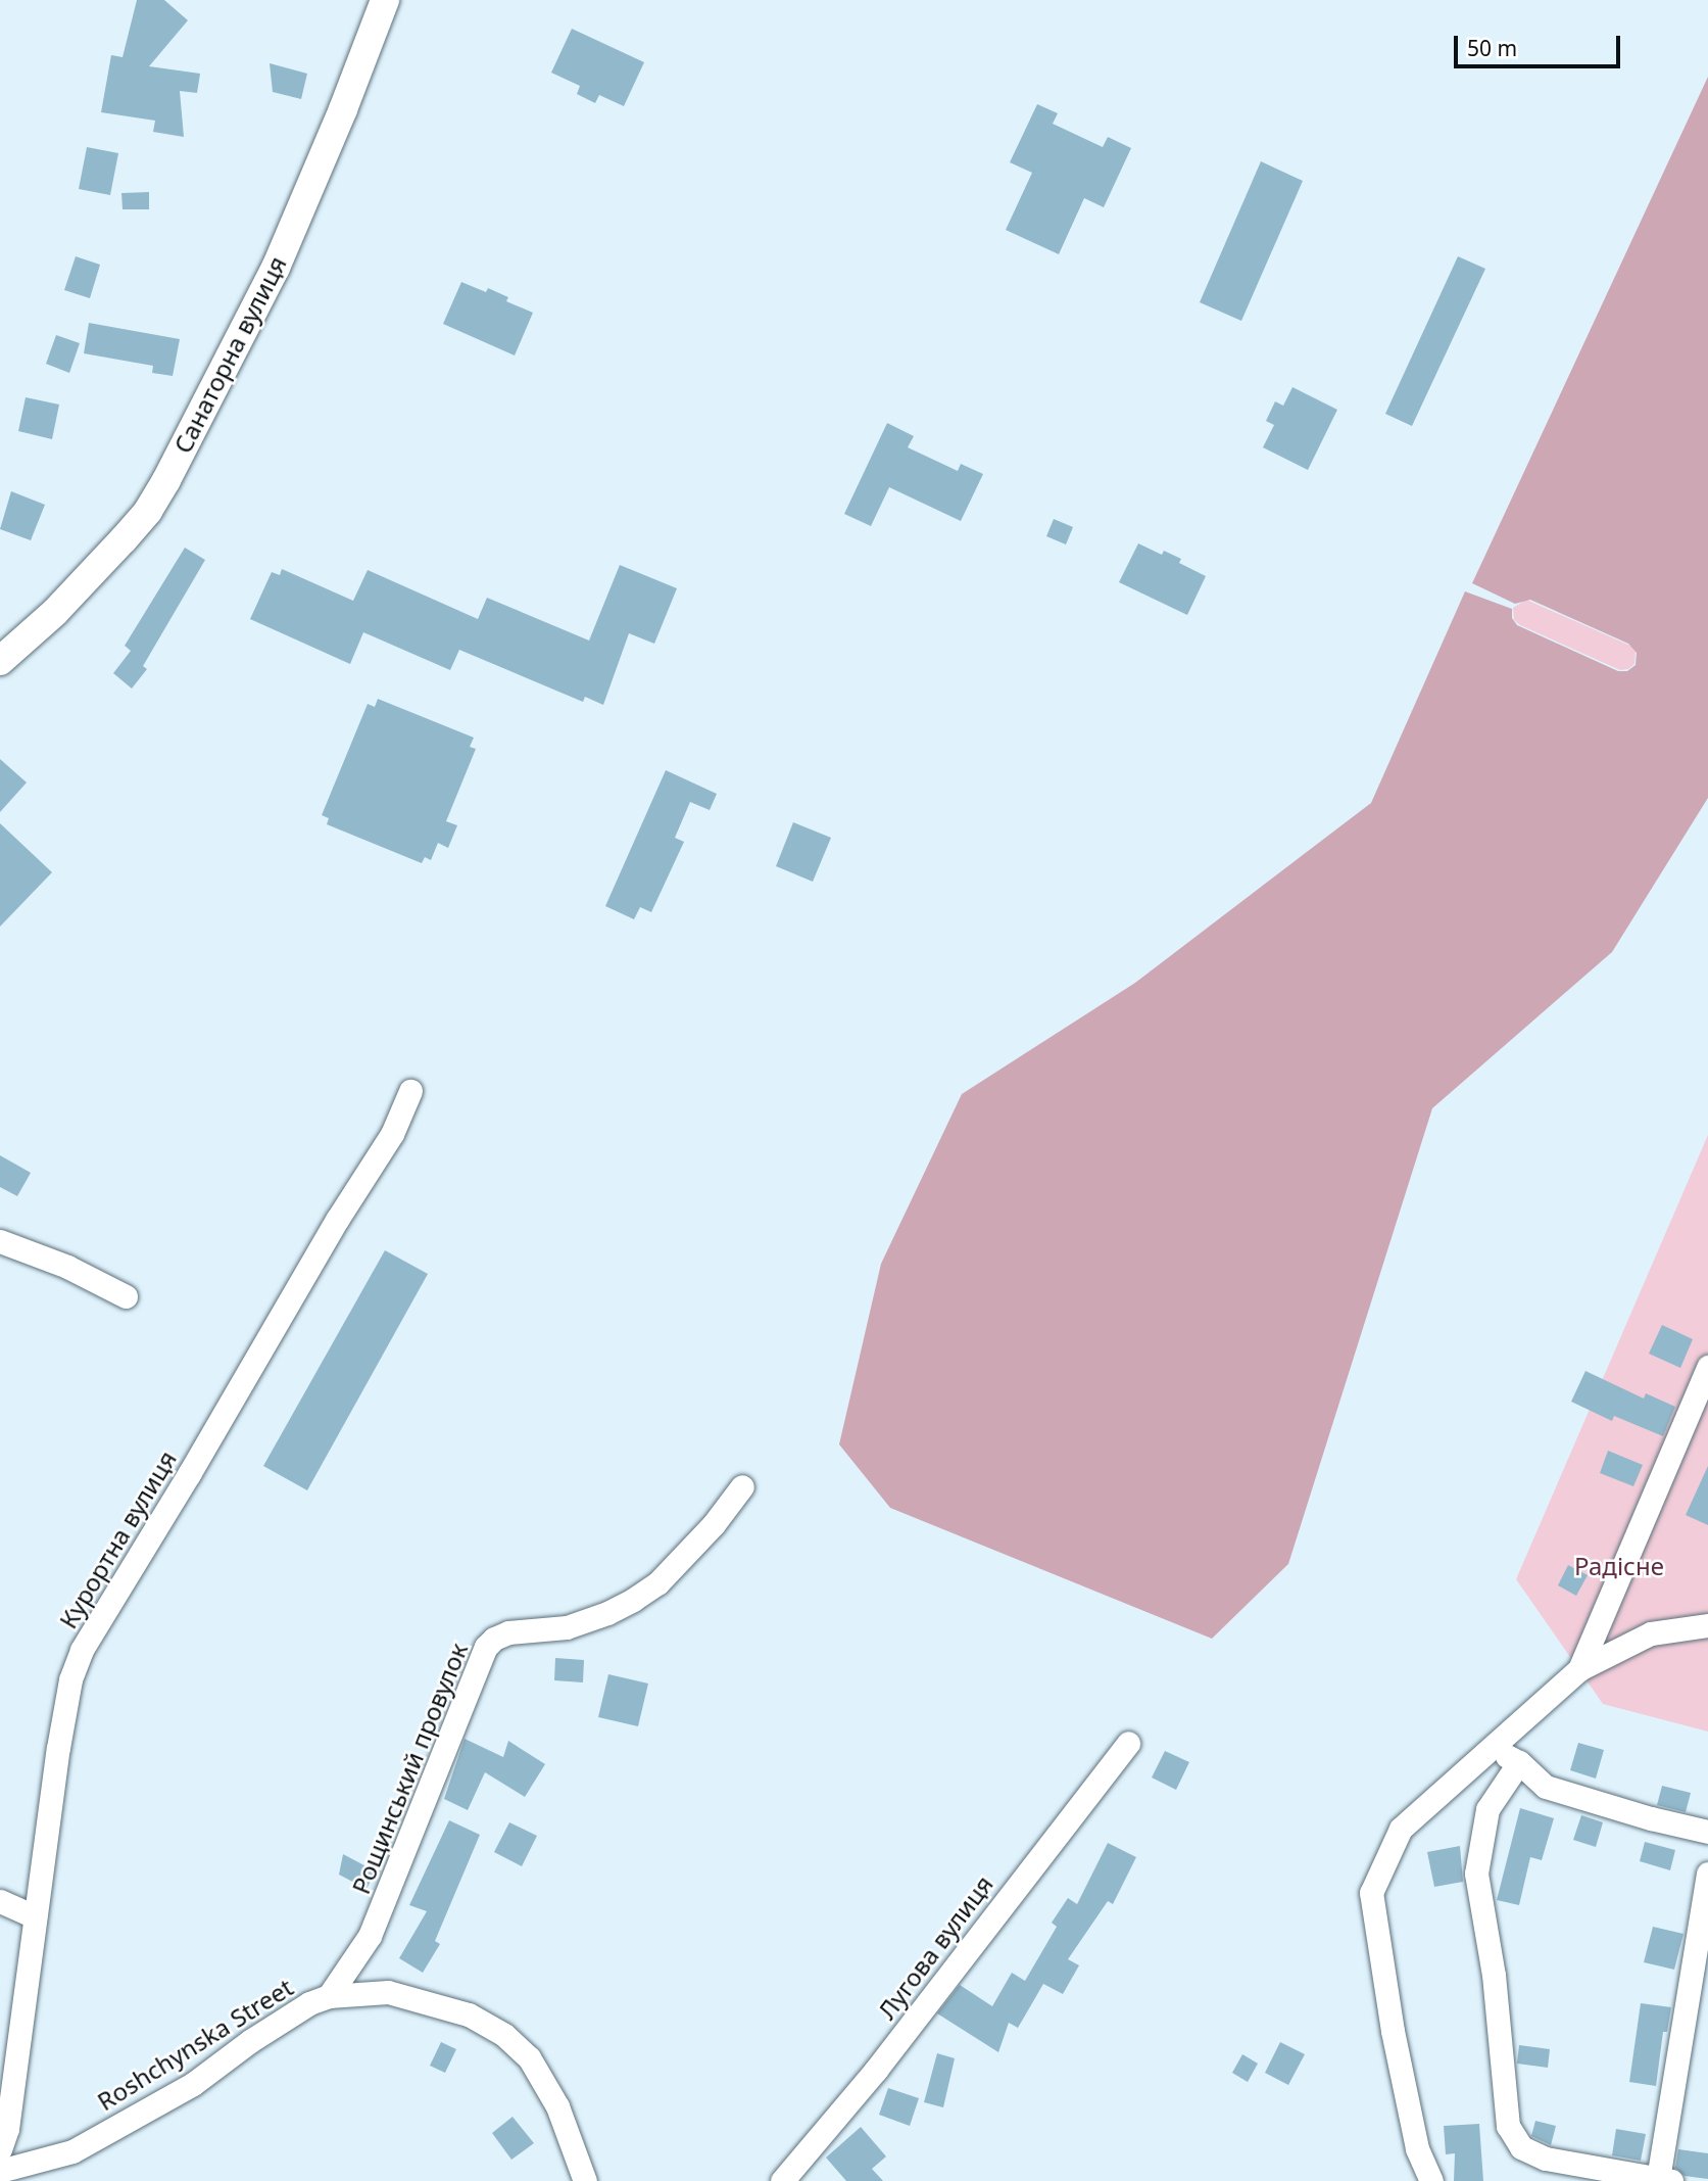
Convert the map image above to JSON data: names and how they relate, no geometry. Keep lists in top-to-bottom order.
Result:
{
  "streets": {
    "street": [
      "Санаторна вулиця",
      "Курортна вулиця",
      "Рощинський провулок",
      "Лугова вулиця",
      "Roshchynska Street"
    ]
  },
  "crossings": [
    ["Рощинський провулок", "Roshchynska Street"]
  ],
  "parks": ["Радісне"],
  "scale_bar": "50 m"
}
